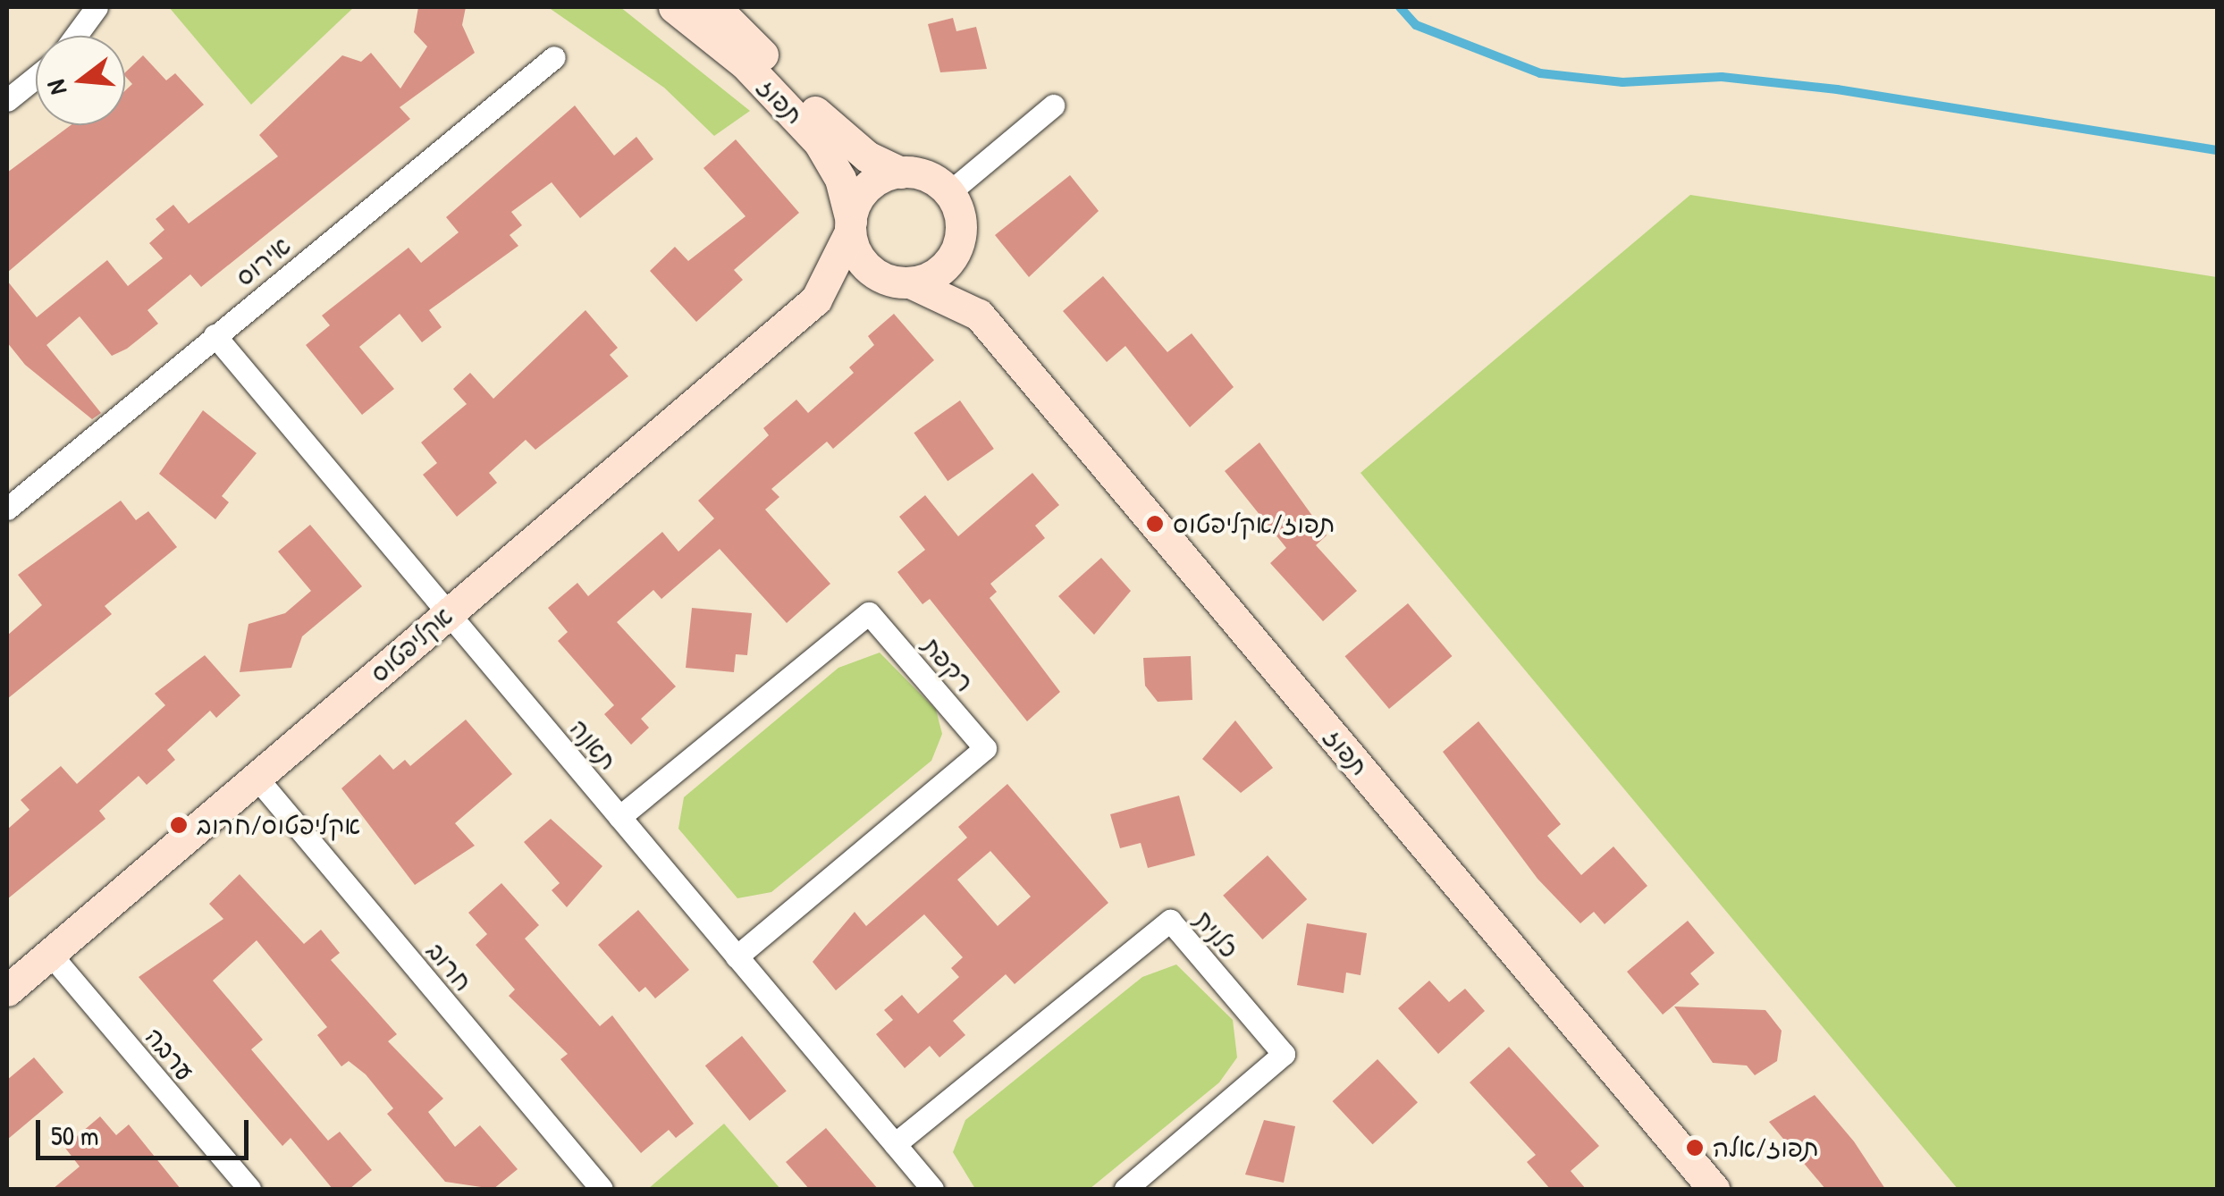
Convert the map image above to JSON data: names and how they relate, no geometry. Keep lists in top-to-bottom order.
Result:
{
  "streets": {
    "street": [
      "תפוז",
      "אירוס",
      "אקליפטוס",
      "רקפת",
      "תאנה",
      "כלנית",
      "חרוב",
      "ערבה"
    ]
  },
  "crossings": [
    ["תפוז", "אקליפטוס"],
    ["אירוס", "תאנה"],
    ["אקליפטוס", "תאנה"],
    ["אקליפטוס", "חרוב"],
    ["אקליפטוס", "ערבה"],
    ["רקפת", "תאנה"],
    ["תאנה", "כלנית"]
  ],
  "places": ["תפוז/אקליפטוס", "אקליפטוס/חרוב", "תפוז/אלה"],
  "scale_bar": "50 m",
  "north": "left"
}
